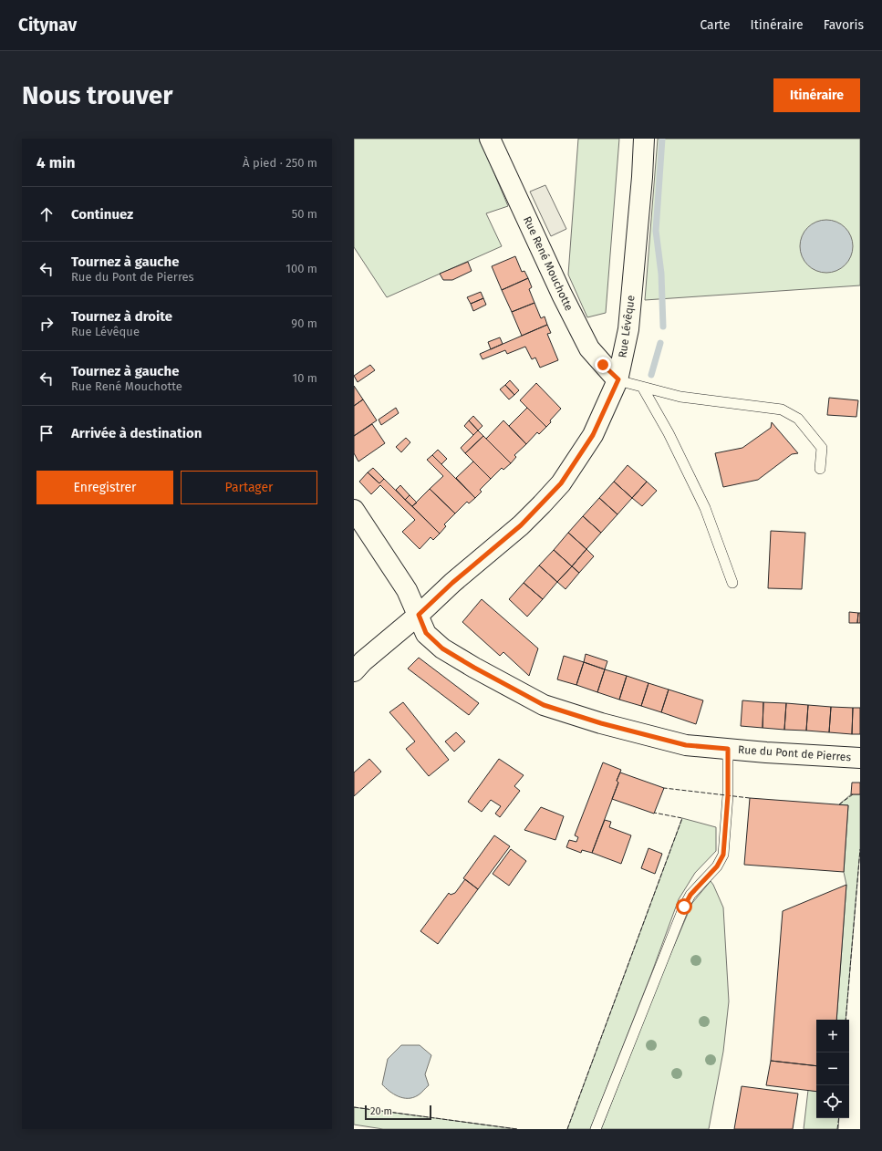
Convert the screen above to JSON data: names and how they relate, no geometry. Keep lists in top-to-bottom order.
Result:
{
  "streets": {
    "street": ["Rue René Mouchotte", "Rue Lévêque", "Rue du Pont de Pierres"]
  },
  "crossings": [
    ["Rue René Mouchotte", "Rue Lévêque"],
    ["Rue Lévêque", "Rue du Pont de Pierres"]
  ],
  "scale_bar": "20 m",
  "page": {
    "header": "Citynav",
    "nav": ["Carte", "Itinéraire", "Favoris"],
    "buttons": [
      "Itinéraire",
      ["Enregistrer", "Partager"]
    ],
    "title": "Nous trouver",
    "heading": ["4 min", "À pied · 250 m"],
    "list": [
      ["Continuez", "50 m"],
      ["Tournez à gauche", "Rue du Pont de Pierres", "100 m"],
      ["Tournez à droite", "Rue Lévêque", "90 m"],
      ["Tournez à gauche", "Rue René Mouchotte", "10 m"],
      "Arrivée à destination"
    ],
    "map_buttons": ["+", "−"],
    "scale": "20 m"
  }
}
